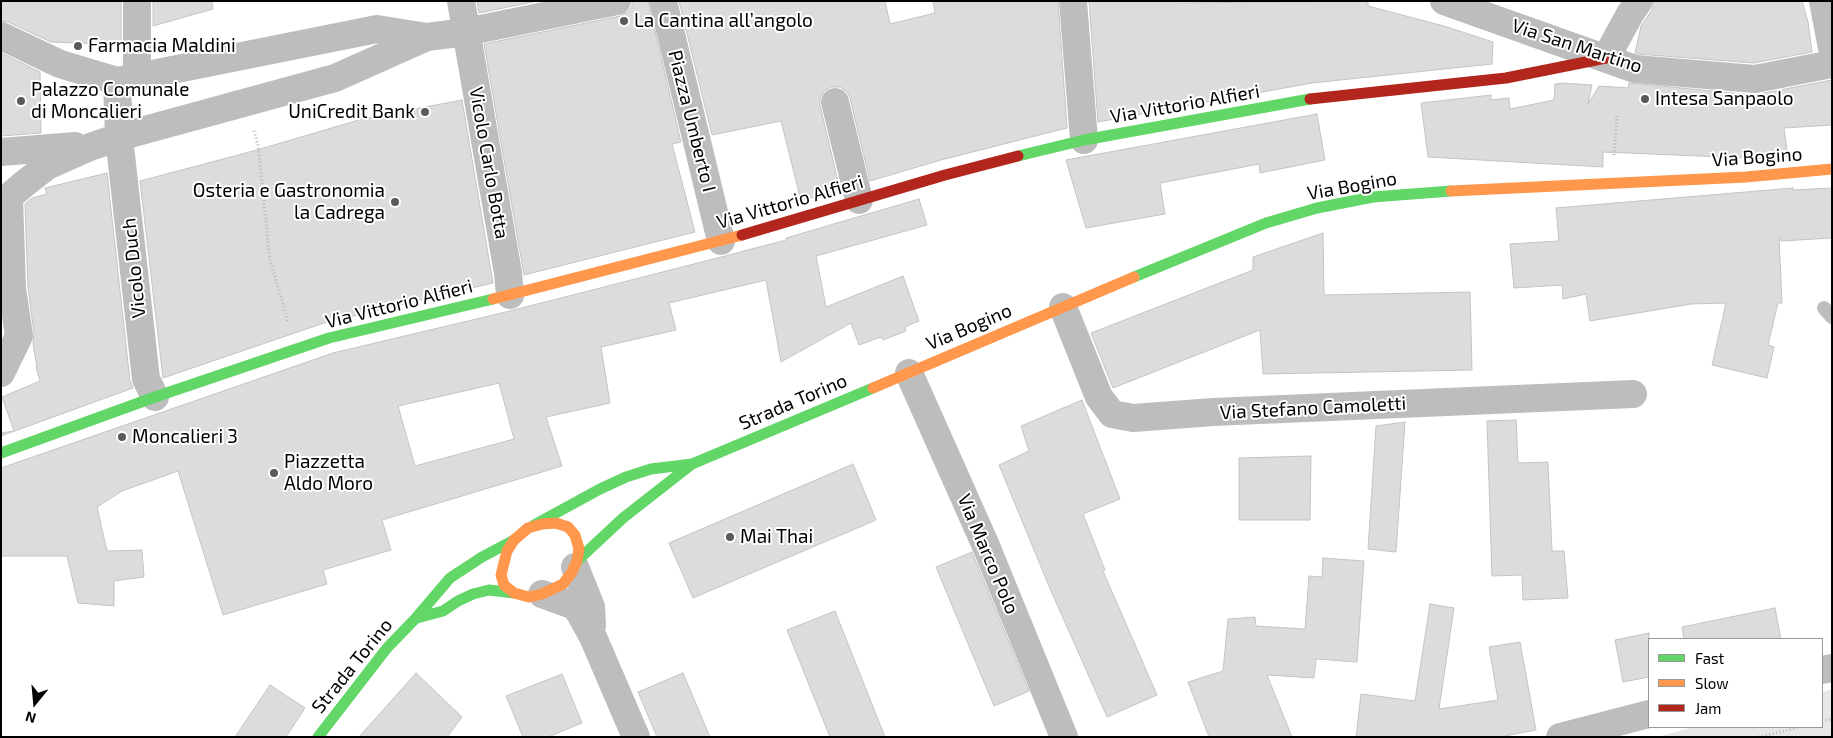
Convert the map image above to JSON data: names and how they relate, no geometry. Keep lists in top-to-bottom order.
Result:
{
  "streets": {
    "main road": ["Via Vittorio Alfieri", "Via Bogino", "Strada Torino"],
    "street": [
      "Via San Martino",
      "Piazza Umberto I",
      "Vicolo Carlo Botta",
      "Vicolo Duch",
      "Via Stefano Camoletti",
      "Via Marco Polo"
    ]
  },
  "crossings": [
    ["Via San Martino", "Via Vittorio Alfieri"],
    ["Via Vittorio Alfieri", "Piazza Umberto I"],
    ["Via Vittorio Alfieri", "Vicolo Carlo Botta"],
    ["Via Vittorio Alfieri", "Vicolo Duch"],
    ["Via Bogino", "Strada Torino"],
    ["Via Bogino", "Via Stefano Camoletti"],
    ["Via Bogino", "Via Marco Polo"],
    ["Strada Torino", "Via Marco Polo"]
  ],
  "places": [
    "La Cantina all’angolo",
    "Farmacia Maldini",
    "Intesa Sanpaolo",
    "Palazzo Comunale di Moncalieri",
    "UniCredit Bank",
    "Osteria e Gastronomia la Cadrega",
    "Moncalieri 3",
    "Piazzetta Aldo Moro",
    "Mai Thai"
  ],
  "legend": ["Fast", "Slow", "Jam"],
  "north": "bottom"
}
